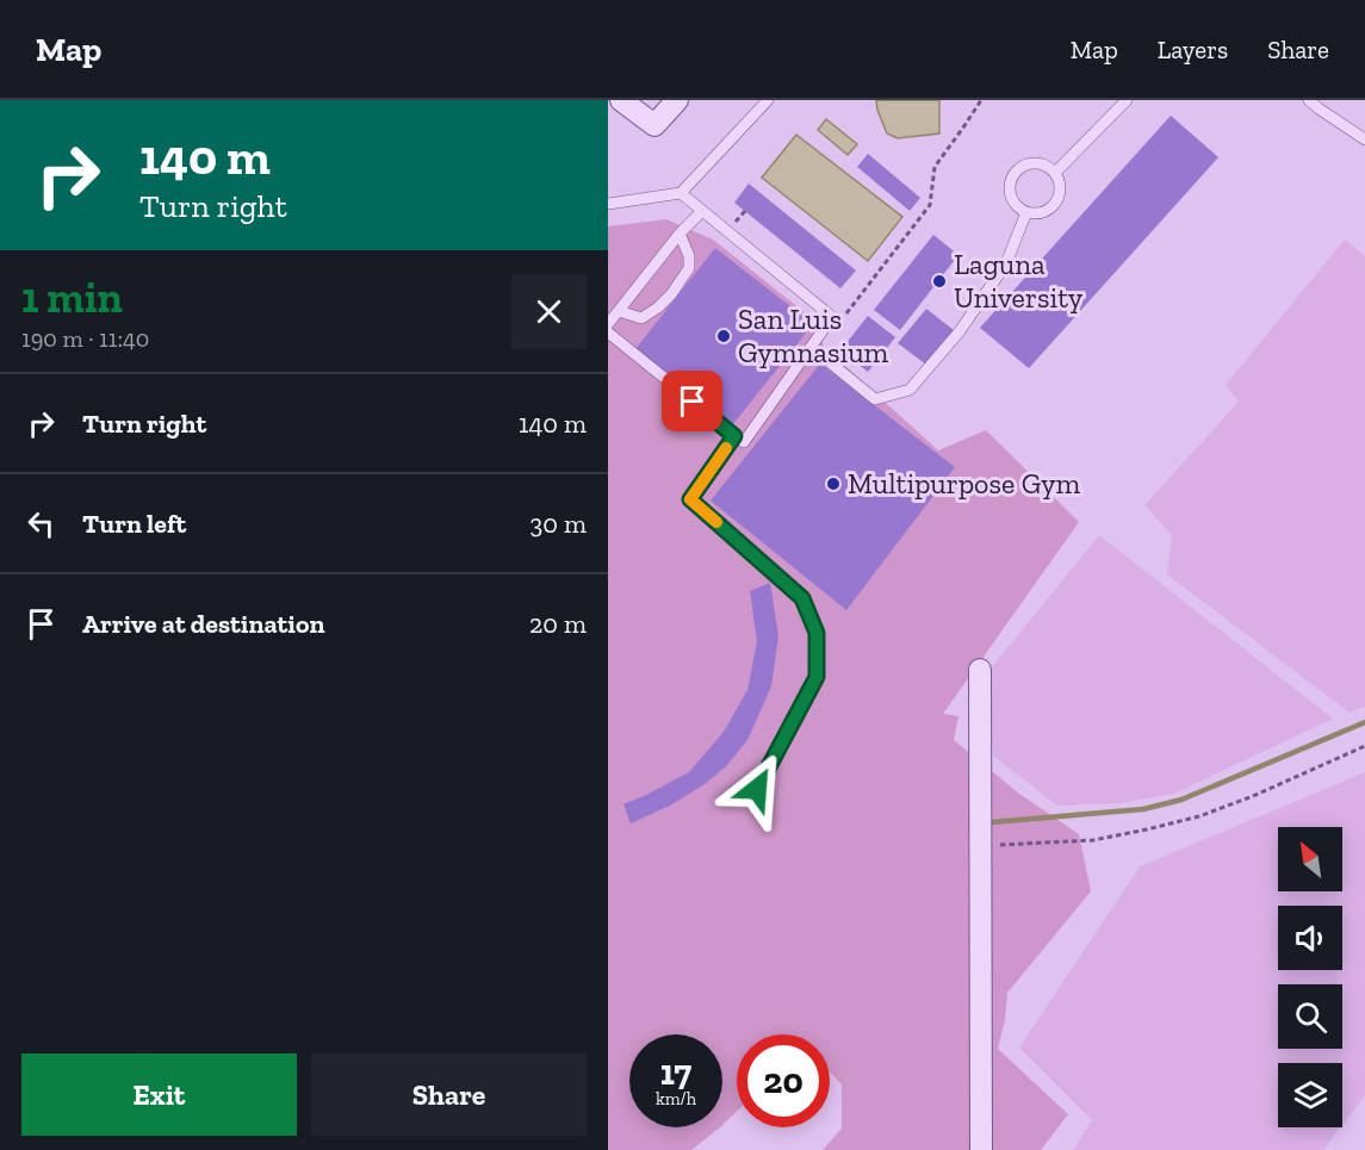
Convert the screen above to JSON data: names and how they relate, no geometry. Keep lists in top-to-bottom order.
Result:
{
  "places": ["Laguna University", "San Luis Gymnasium", "Multipurpose Gym"],
  "north": "top left",
  "page": {
    "header": "Map",
    "nav": ["Map", "Layers", "Share"],
    "turn": ["140 m", "Turn right"],
    "heading": ["1 min", "190 m · 11:40"],
    "list": [
      {
        "name": "Turn right",
        "value": "140 m"
      },
      {
        "name": "Turn left",
        "value": "30 m"
      },
      {
        "name": "Arrive at destination",
        "value": "20 m"
      }
    ],
    "speed": "17 km/h",
    "limit": "20",
    "buttons": ["Exit", "Share"]
  }
}
